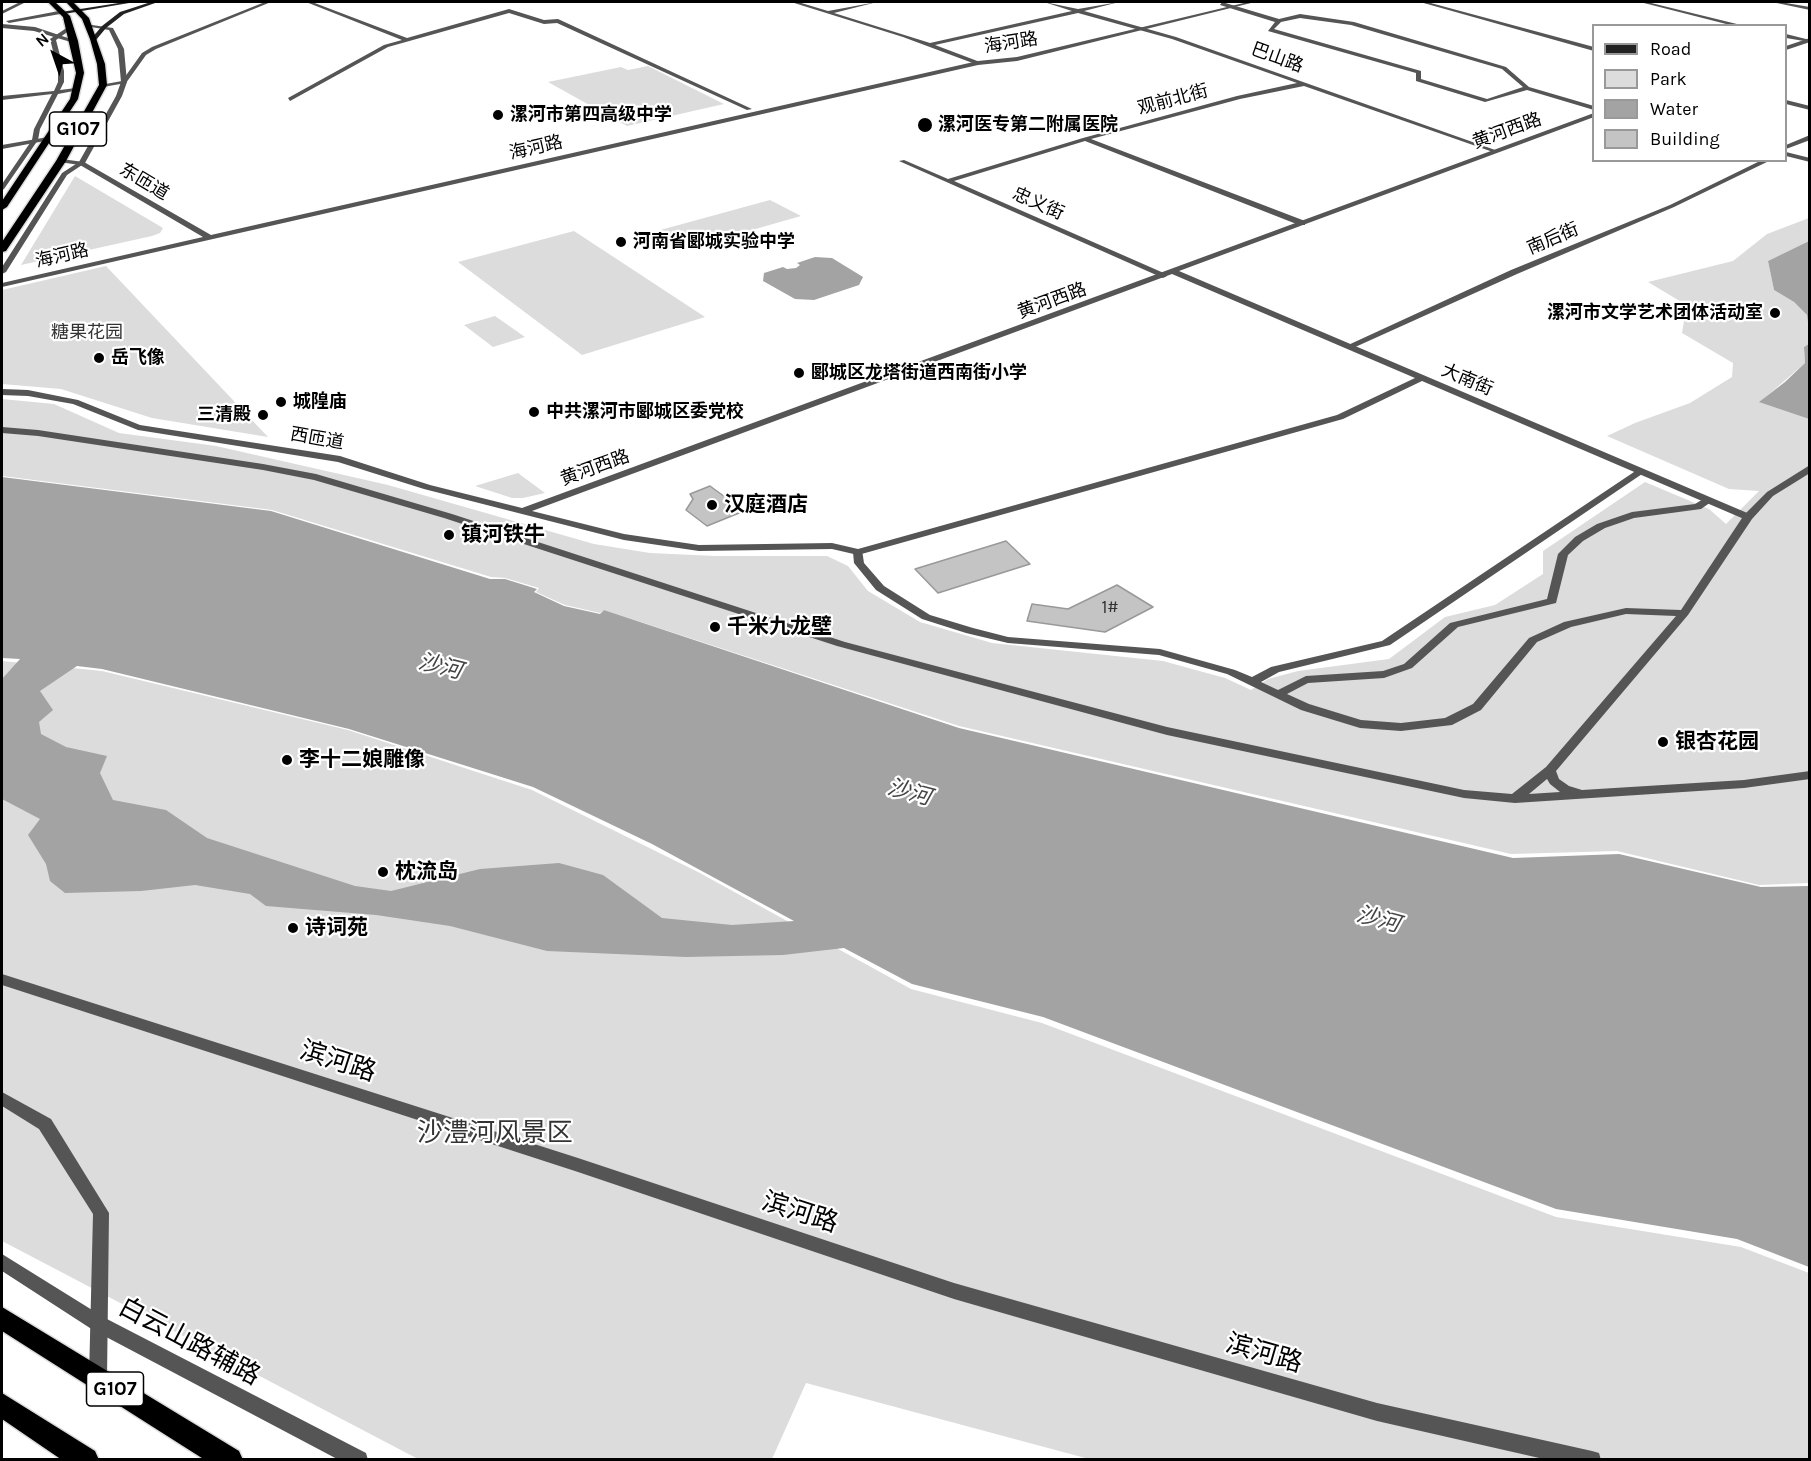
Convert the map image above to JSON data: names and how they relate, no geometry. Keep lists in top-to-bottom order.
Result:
{
  "streets": {
    "highway": ["G107"],
    "street": [
      "海河路",
      "巴山路",
      "观前北街",
      "黄河西路",
      "东匝道",
      "忠义街",
      "南后街",
      "大南街",
      "西匝道",
      "滨河路",
      "白云山路辅路"
    ]
  },
  "crossings": [
    ["海河路", "巴山路"],
    ["海河路", "东匝道"],
    ["巴山路", "观前北街"],
    ["巴山路", "黄河西路"],
    ["观前北街", "忠义街"],
    ["G107", "东匝道"],
    ["黄河西路", "忠义街"],
    ["黄河西路", "大南街"],
    ["黄河西路", "西匝道"],
    ["南后街", "大南街"]
  ],
  "water": ["沙河"],
  "parks": ["糖果花园", "沙澧河风景区"],
  "places": [
    "漯河市第四高级中学",
    "漯河医专第二附属医院",
    "河南省郾城实验中学",
    "漯河市文学艺术团体活动室",
    "岳飞像",
    "郾城区龙塔街道西南街小学",
    "城隍庙",
    "中共漯河市郾城区委党校",
    "三清殿",
    "汉庭酒店",
    "镇河铁牛",
    "千米九龙壁",
    "银杏花园",
    "李十二娘雕像",
    "枕流岛",
    "诗词苑"
  ],
  "house_numbers": ["1#"],
  "legend": [
    "Road",
    "Park",
    "Water",
    "Building"
  ],
  "north": "top left"
}
